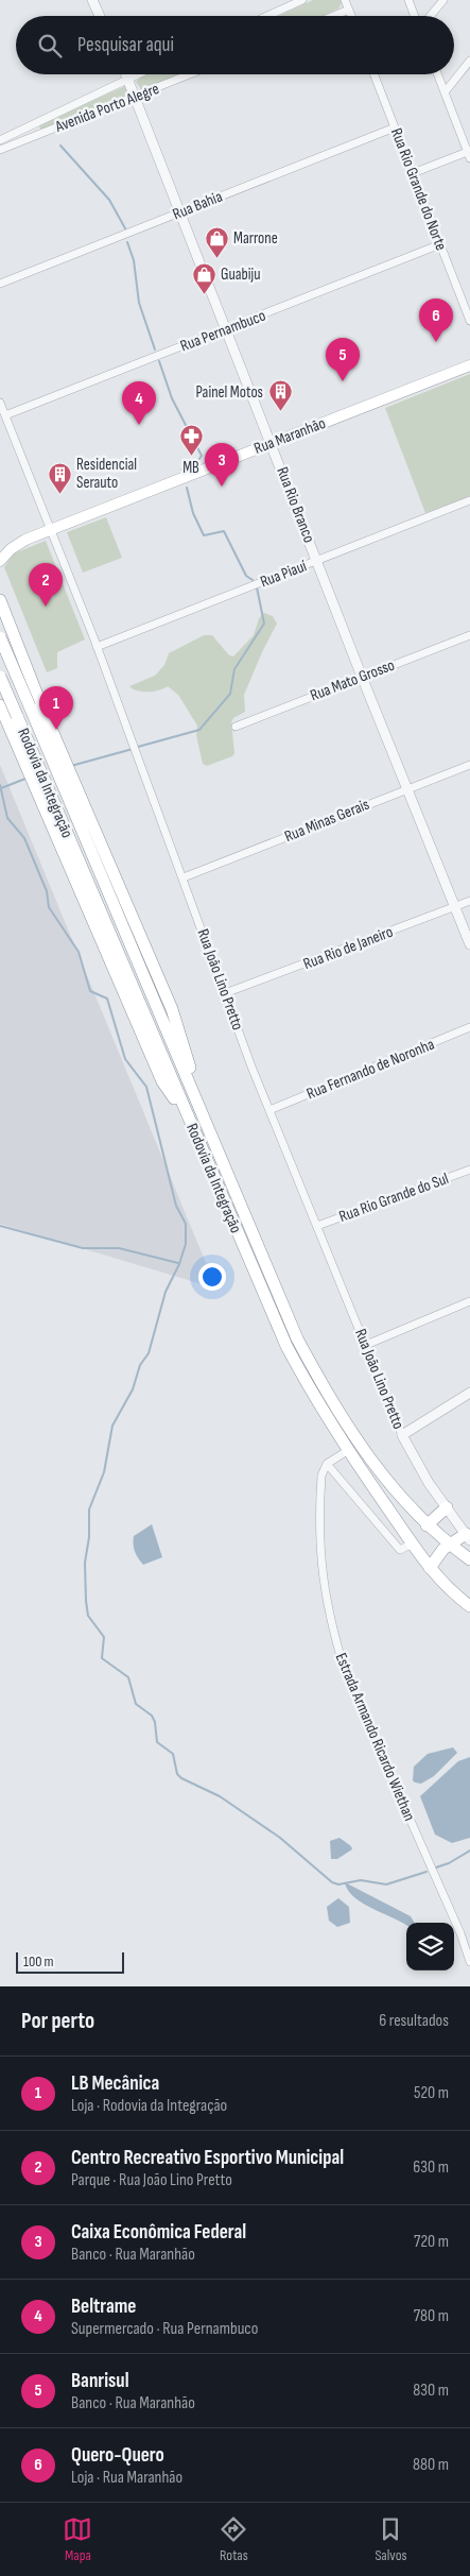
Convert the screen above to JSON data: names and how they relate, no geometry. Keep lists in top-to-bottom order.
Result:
{
  "streets": {
    "highway": ["Rodovia da Integração"],
    "main road": ["Rua Maranhão"],
    "street": [
      "Avenida Porto Alegre",
      "Rua Rio Grande do Norte",
      "Rua Bahia",
      "Rua Pernambuco",
      "Rua Rio Branco",
      "Rua Piauí",
      "Rua Mato Grosso",
      "Rua Minas Gerais",
      "Rua Rio de Janeiro",
      "Rua João Lino Pretto",
      "Rua Fernando de Noronha",
      "Rua Rio Grande do Sul",
      "Estrada Armando Ricardo Wiethan"
    ]
  },
  "crossings": [
    ["Avenida Porto Alegre", "Rua Rio Branco"],
    ["Rua Rio Grande do Norte", "Rua Bahia"],
    ["Rua Rio Grande do Norte", "Rua Pernambuco"],
    ["Rua Bahia", "Rua Rio Branco"],
    ["Rua Pernambuco", "Rua Rio Branco"],
    ["Rua Pernambuco", "Rua João Lino Pretto"],
    ["Rua Maranhão", "Rua Rio Branco"],
    ["Rua Maranhão", "Rua João Lino Pretto"],
    ["Rua Rio Branco", "Rua Piauí"],
    ["Rua Rio Branco", "Rua Mato Grosso"],
    ["Rua Rio Branco", "Rua Minas Gerais"],
    ["Rua Rio Branco", "Rua Rio de Janeiro"],
    ["Rua Piauí", "Rua João Lino Pretto"],
    ["Rua Minas Gerais", "Rua João Lino Pretto"],
    ["Rua Rio de Janeiro", "Rua João Lino Pretto"],
    ["Rua João Lino Pretto", "Rua Fernando de Noronha"],
    ["Rua João Lino Pretto", "Rua Rio Grande do Sul"]
  ],
  "places": {
    "shop": ["Marrone", "Guabiju"],
    "building": ["Painel Motos", "Residencial Serauto"],
    "pharmacy": ["MB"]
  },
  "scale_bar": "100 m",
  "page": {
    "search": "Pesquisar aqui",
    "pins": [
      "6",
      "5",
      "4",
      "3",
      "2",
      "1"
    ],
    "scale": "100 m",
    "heading": ["Por perto", "6 resultados"],
    "list": [
      {
        "mark": "1",
        "name": "LB Mecânica",
        "note": "Loja · Rodovia da Integração",
        "value": "520 m"
      },
      {
        "mark": "2",
        "name": "Centro Recreativo Esportivo Municipal",
        "note": "Parque · Rua João Lino Pretto",
        "value": "630 m"
      },
      {
        "mark": "3",
        "name": "Caixa Econômica Federal",
        "note": "Banco · Rua Maranhão",
        "value": "720 m"
      },
      {
        "mark": "4",
        "name": "Beltrame",
        "note": "Supermercado · Rua Pernambuco",
        "value": "780 m"
      },
      {
        "mark": "5",
        "name": "Banrisul",
        "note": "Banco · Rua Maranhão",
        "value": "830 m"
      },
      {
        "mark": "6",
        "name": "Quero-Quero",
        "note": "Loja · Rua Maranhão",
        "value": "880 m"
      }
    ],
    "nav": ["Mapa", "Rotas", "Salvos"]
  }
}
